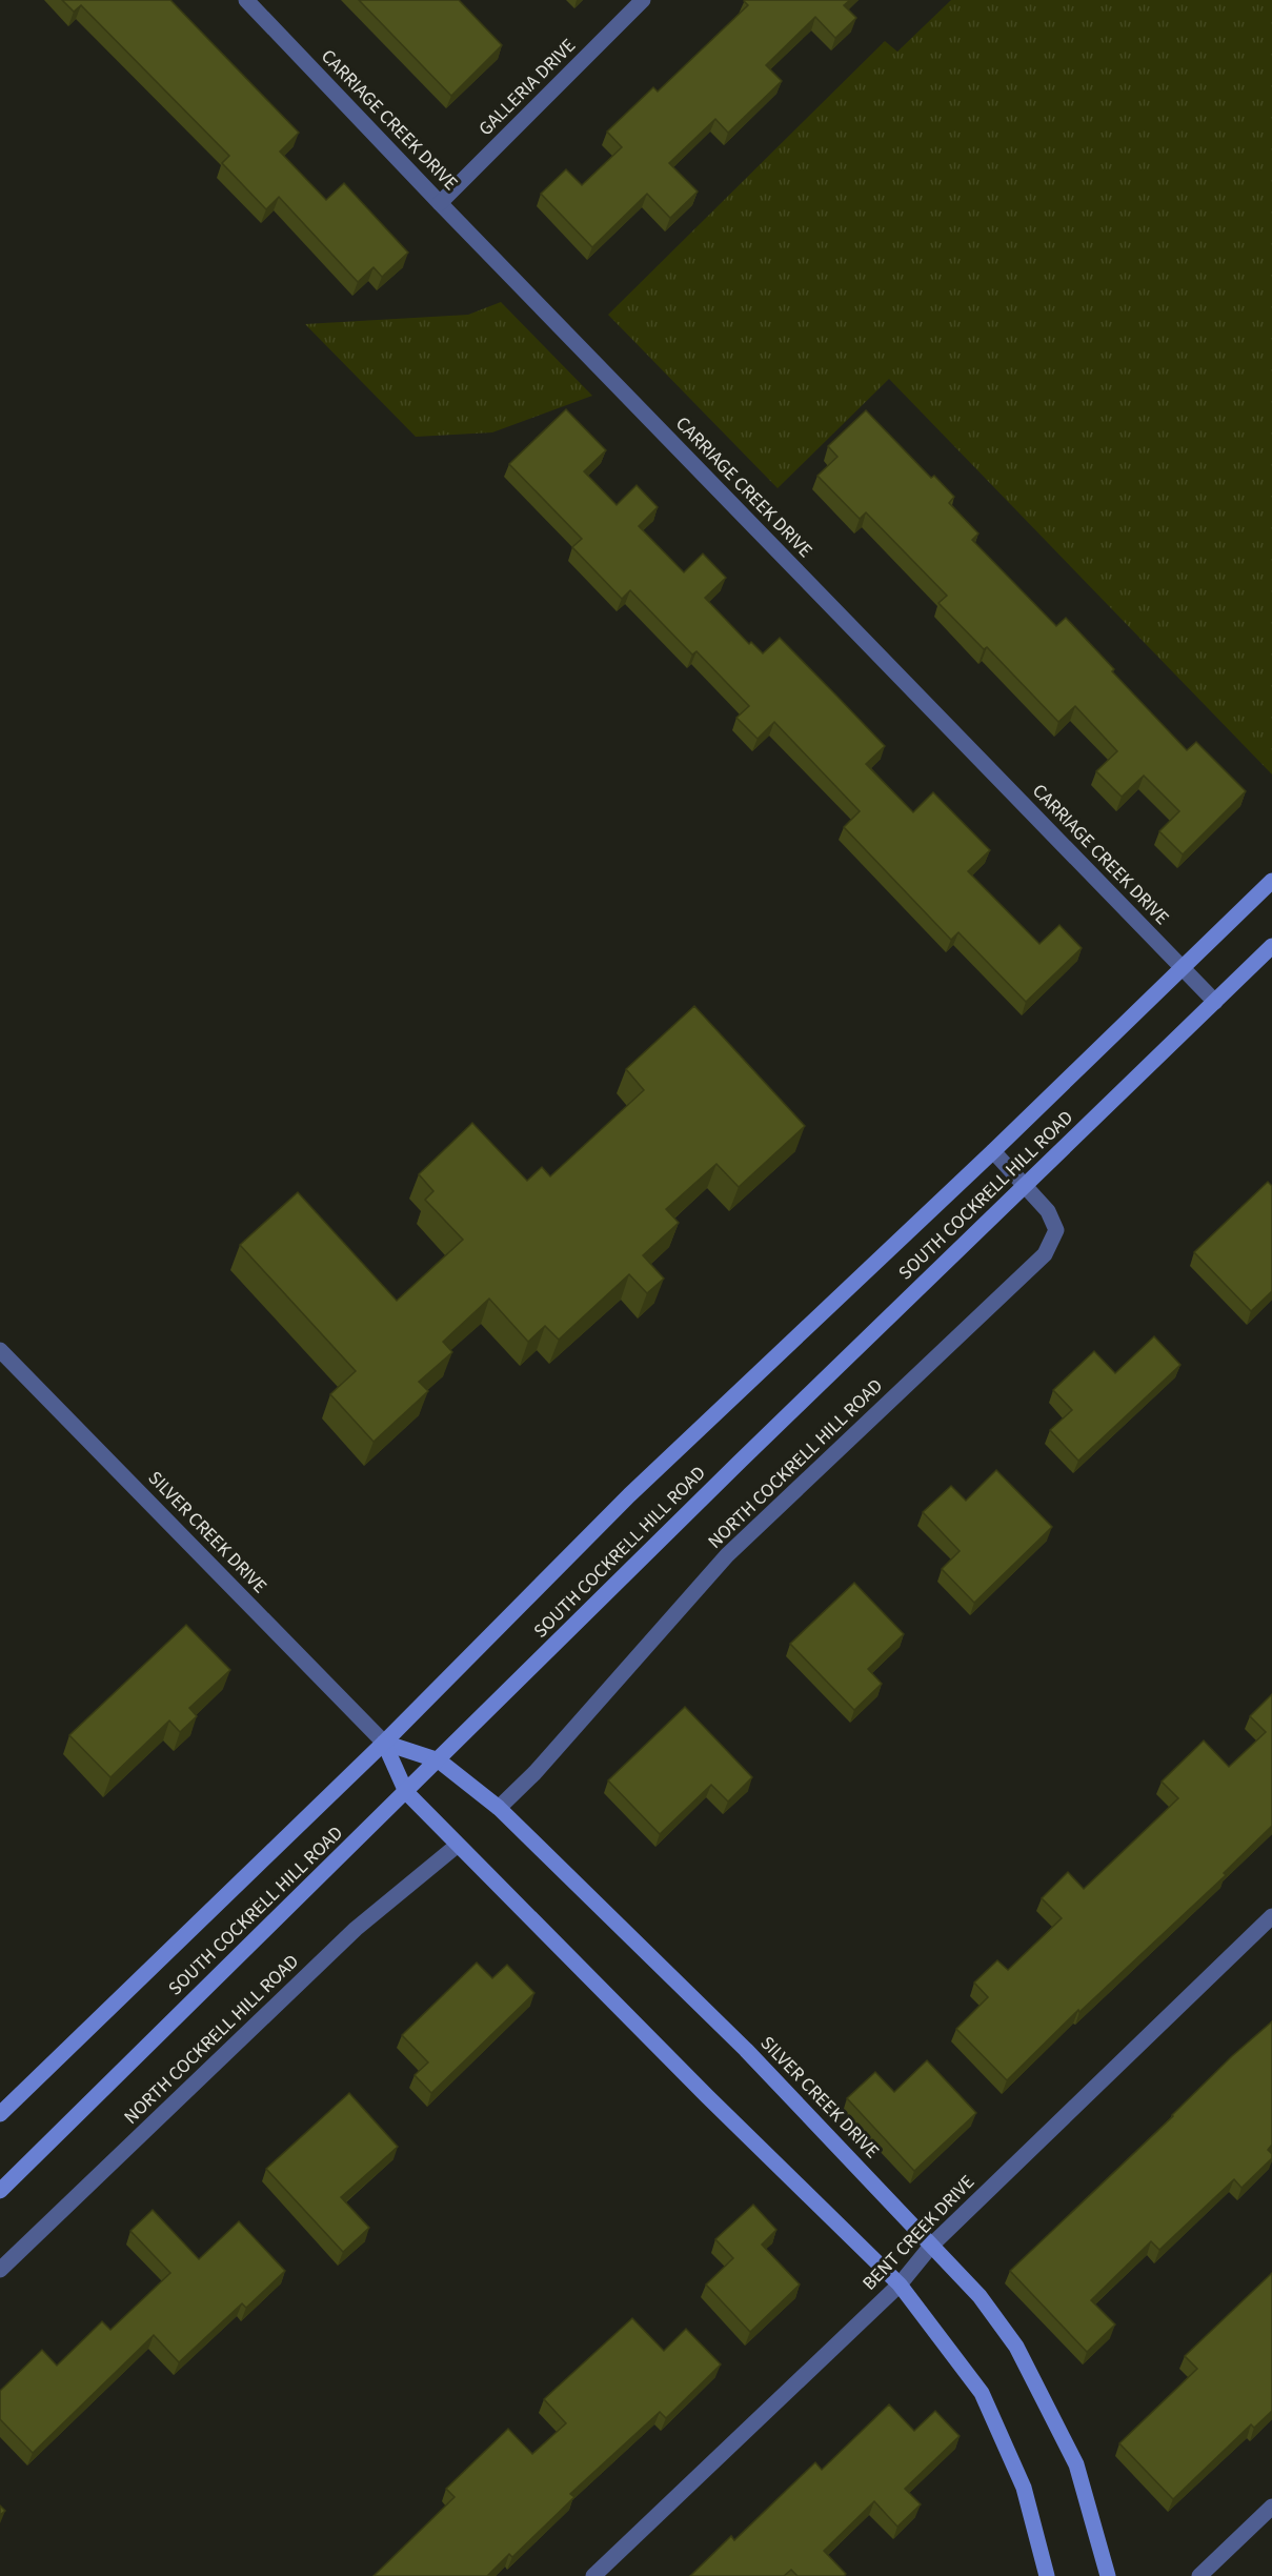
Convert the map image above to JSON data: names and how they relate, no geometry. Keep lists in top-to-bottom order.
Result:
{
  "streets": {
    "main road": ["SOUTH COCKRELL HILL ROAD", "SILVER CREEK DRIVE"],
    "street": [
      "GALLERIA DRIVE",
      "CARRIAGE CREEK DRIVE",
      "NORTH COCKRELL HILL ROAD",
      "BENT CREEK DRIVE"
    ]
  },
  "crossings": [
    ["GALLERIA DRIVE", "CARRIAGE CREEK DRIVE"],
    ["CARRIAGE CREEK DRIVE", "SOUTH COCKRELL HILL ROAD"],
    ["SOUTH COCKRELL HILL ROAD", "NORTH COCKRELL HILL ROAD"],
    ["SOUTH COCKRELL HILL ROAD", "SILVER CREEK DRIVE"],
    ["NORTH COCKRELL HILL ROAD", "SILVER CREEK DRIVE"],
    ["SILVER CREEK DRIVE", "BENT CREEK DRIVE"]
  ]
}
